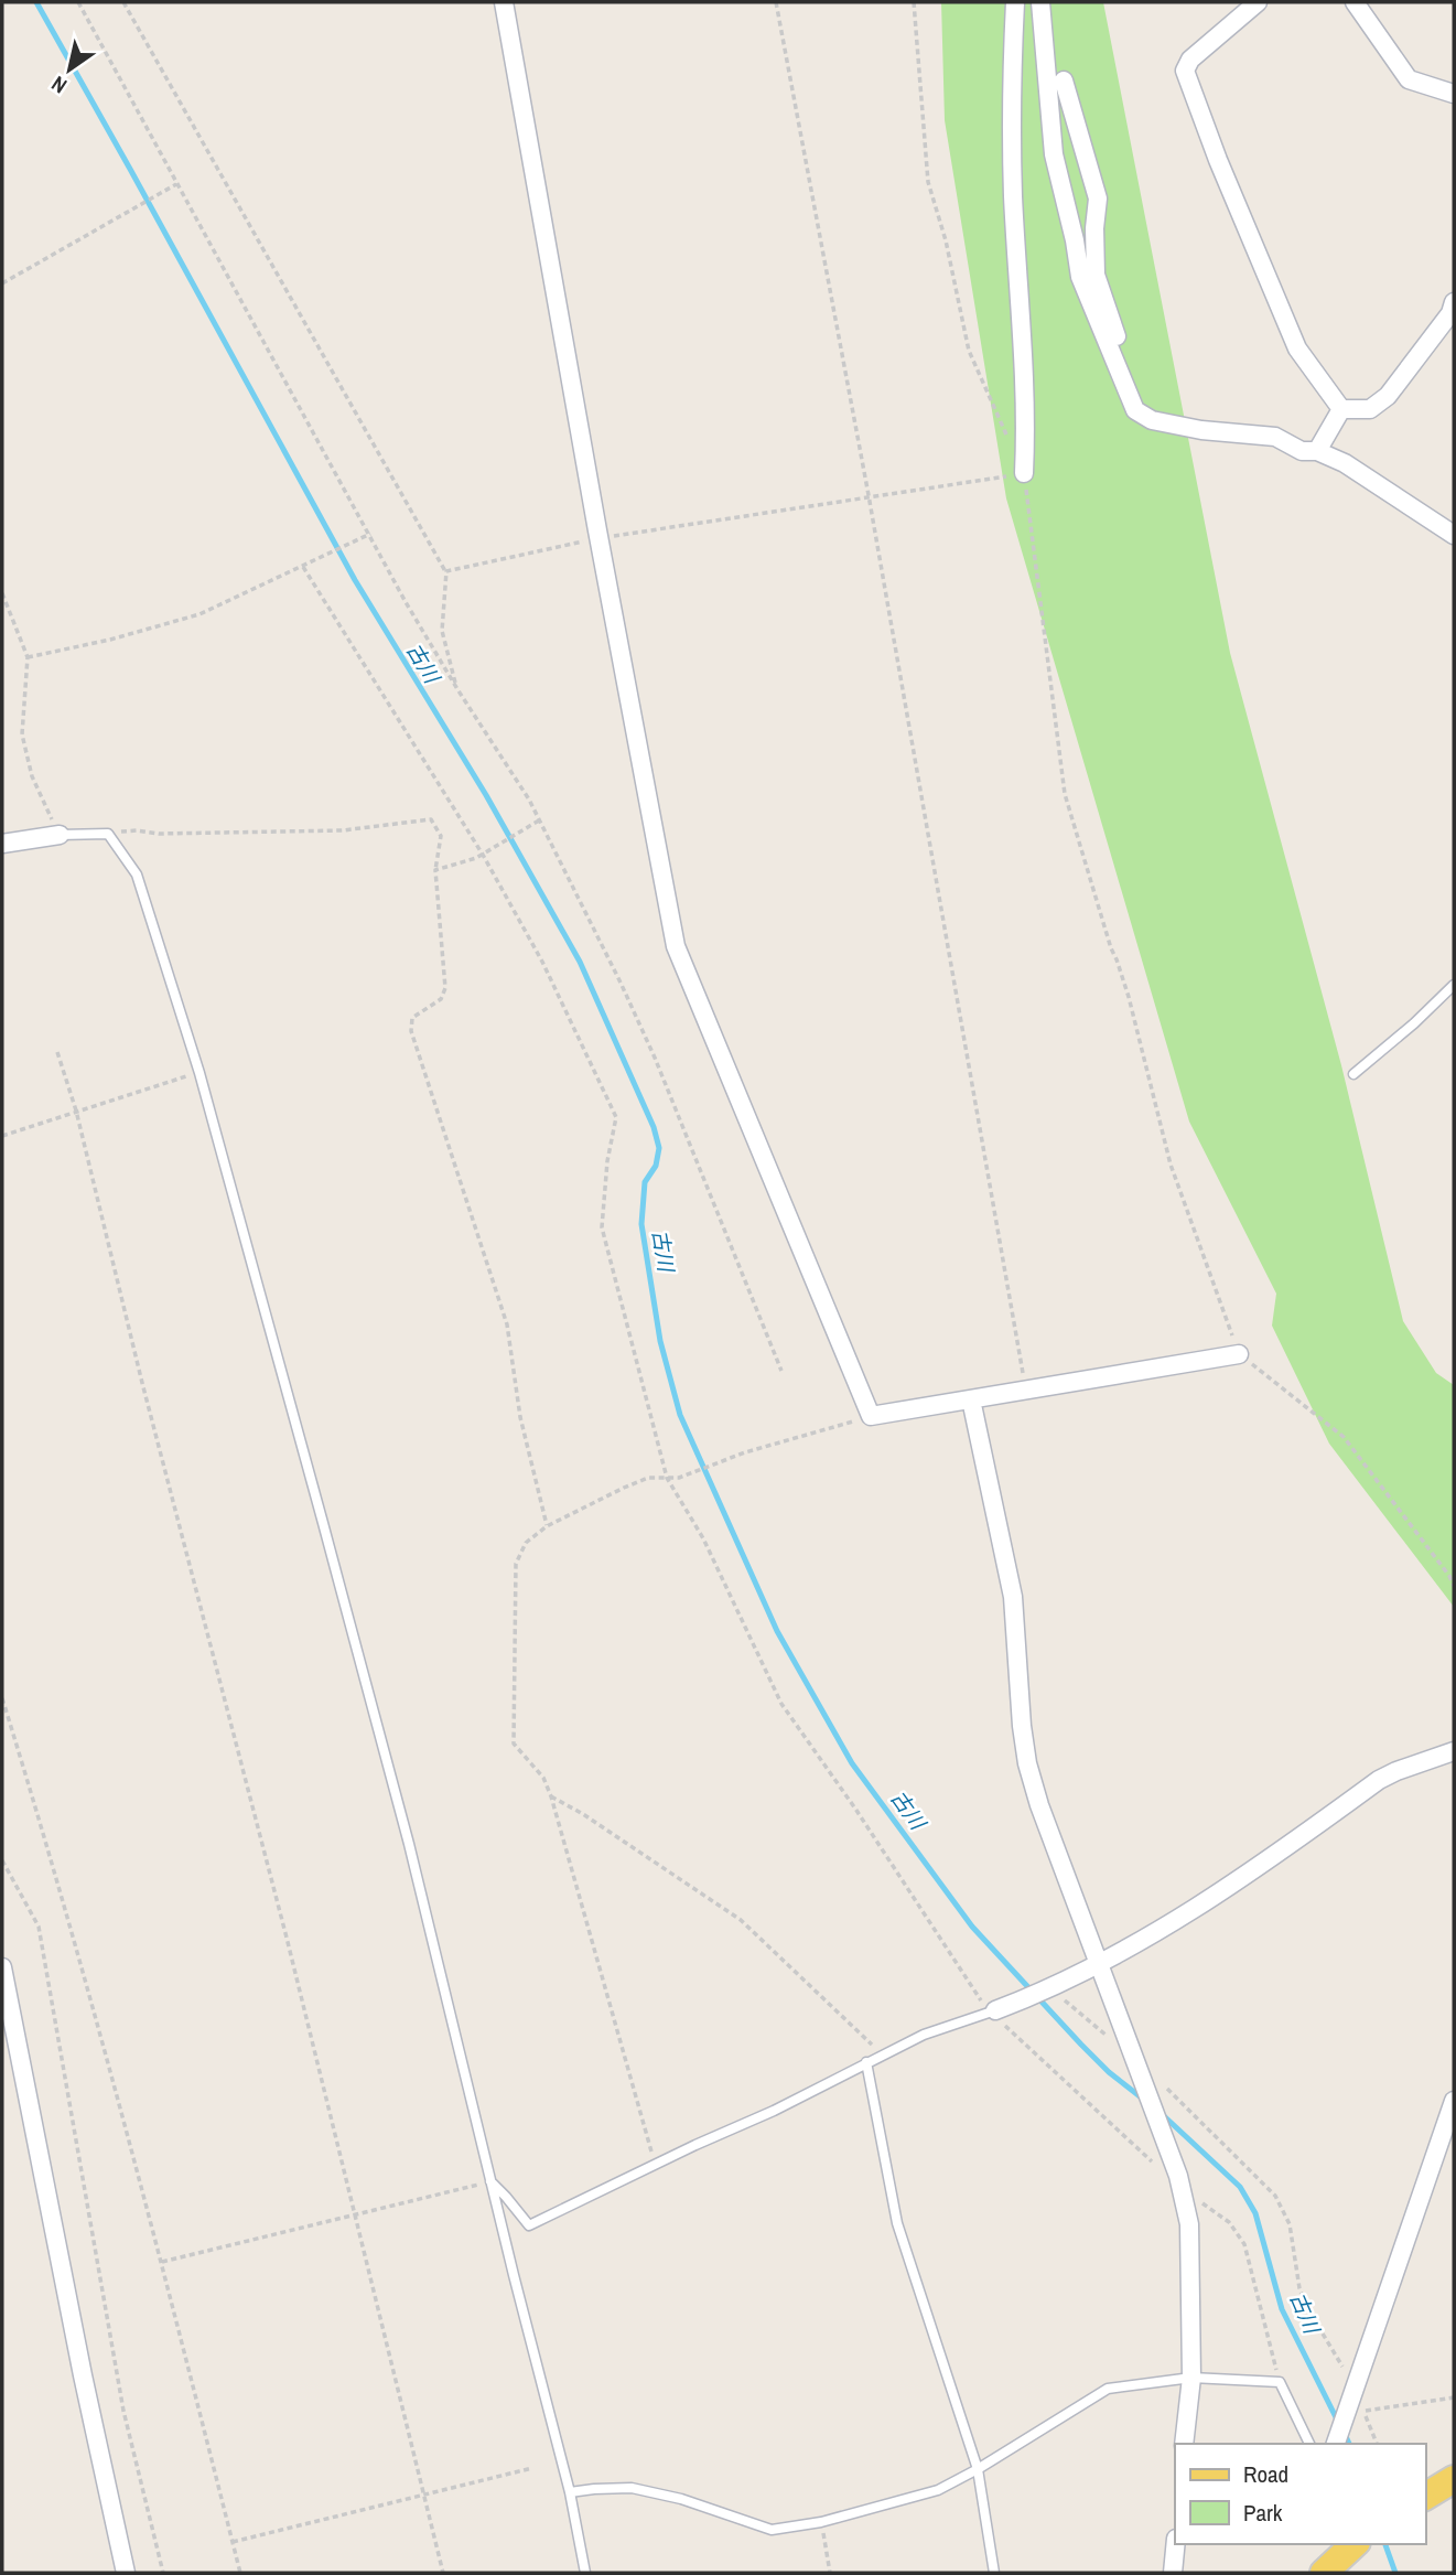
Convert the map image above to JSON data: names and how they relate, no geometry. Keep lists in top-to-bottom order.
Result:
{
  "water": ["古川"],
  "legend": ["Road", "Park"],
  "north": "bottom left"
}
